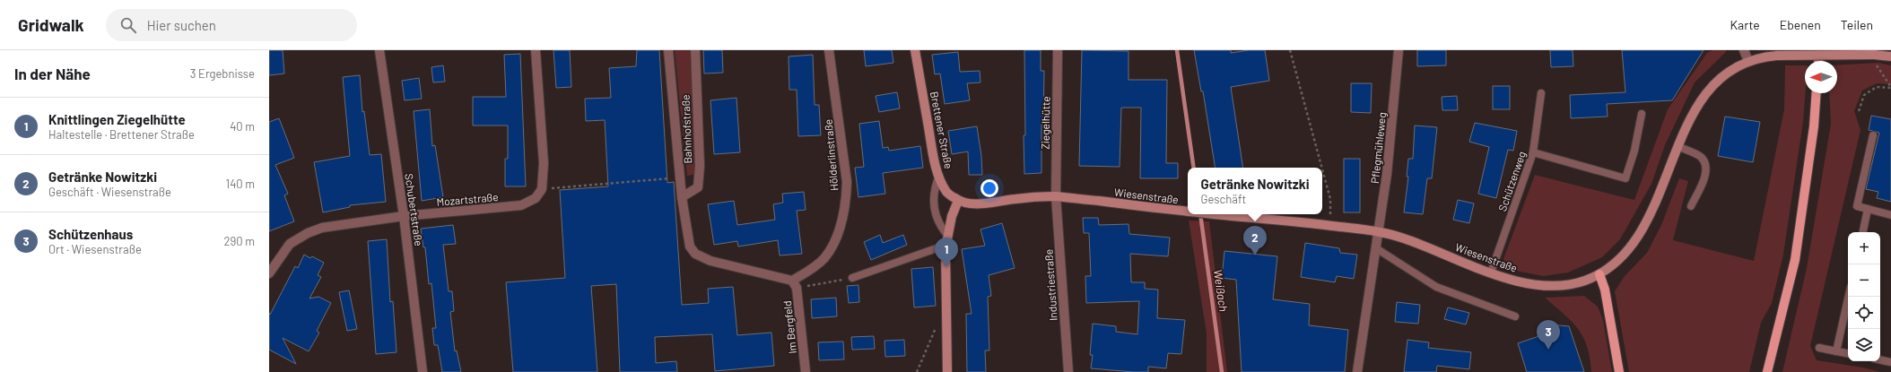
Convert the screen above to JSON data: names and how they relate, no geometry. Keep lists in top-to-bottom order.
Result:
{
  "streets": {
    "street": [
      "Ziegelhütte",
      "Bahnhofstraße",
      "Brettener Straße",
      "Pflegmühleweg",
      "Hölderlinstraße",
      "Wiesenstraße",
      "Mozartstraße",
      "Schubertstraße",
      "Industriestraße",
      "Im Bergfeld"
    ],
    "lane": ["Schützenweg"]
  },
  "crossings": [
    ["Ziegelhütte", "Wiesenstraße"],
    ["Ziegelhütte", "Industriestraße"],
    ["Bahnhofstraße", "Hölderlinstraße"],
    ["Bahnhofstraße", "Im Bergfeld"],
    ["Brettener Straße", "Wiesenstraße"],
    ["Pflegmühleweg", "Wiesenstraße"],
    ["Hölderlinstraße", "Im Bergfeld"],
    ["Schützenweg", "Wiesenstraße"],
    ["Wiesenstraße", "Industriestraße"],
    ["Mozartstraße", "Schubertstraße"]
  ],
  "water": ["Weißach"],
  "north": "left",
  "page": {
    "header": "Gridwalk",
    "search": "Hier suchen",
    "nav": ["Karte", "Ebenen", "Teilen"],
    "heading": ["In der Nähe", "3 Ergebnisse"],
    "list": [
      {
        "mark": "1",
        "name": "Knittlingen Ziegelhütte",
        "note": "Haltestelle · Brettener Straße",
        "value": "40 m"
      },
      {
        "mark": "2",
        "name": "Getränke Nowitzki",
        "note": "Geschäft · Wiesenstraße",
        "value": "140 m"
      },
      {
        "mark": "3",
        "name": "Schützenhaus",
        "note": "Ort · Wiesenstraße",
        "value": "290 m"
      }
    ],
    "popup": ["Getränke Nowitzki", "Geschäft"],
    "pins": ["2", "1", "3"],
    "map_buttons": ["+", "−"]
  }
}
